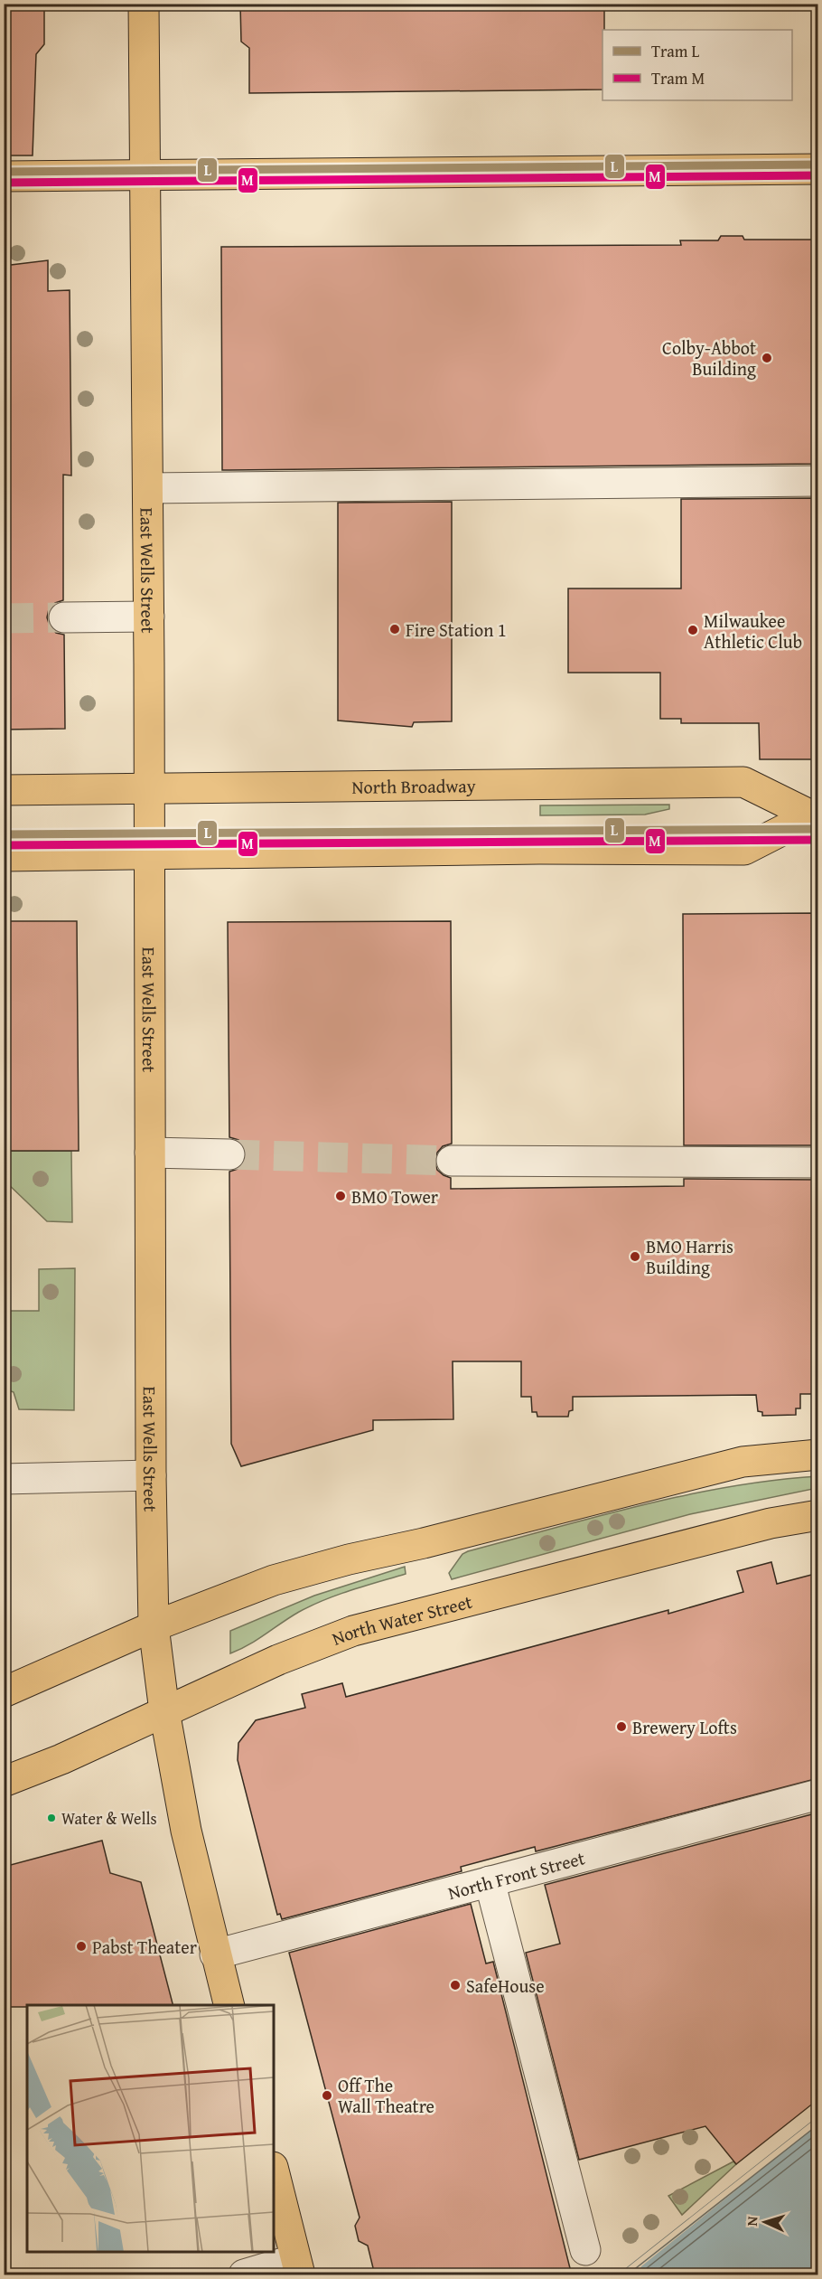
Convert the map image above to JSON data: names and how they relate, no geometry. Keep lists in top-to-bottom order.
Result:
{
  "streets": {
    "main road": ["East Wells Street", "North Broadway", "North Water Street"],
    "street": ["North Front Street"]
  },
  "crossings": [
    ["East Wells Street", "North Broadway"],
    ["East Wells Street", "North Water Street"],
    ["East Wells Street", "North Front Street"]
  ],
  "places": [
    "Colby-Abbot Building",
    "Fire Station 1",
    "Milwaukee Athletic Club",
    "BMO Tower",
    "BMO Harris Building",
    "Brewery Lofts",
    "Water & Wells",
    "Pabst Theater",
    "SafeHouse",
    "Off The Wall Theatre"
  ],
  "lines": ["tram line L", "tram line M"],
  "legend": ["Tram L", "Tram M"],
  "north": "left"
}
